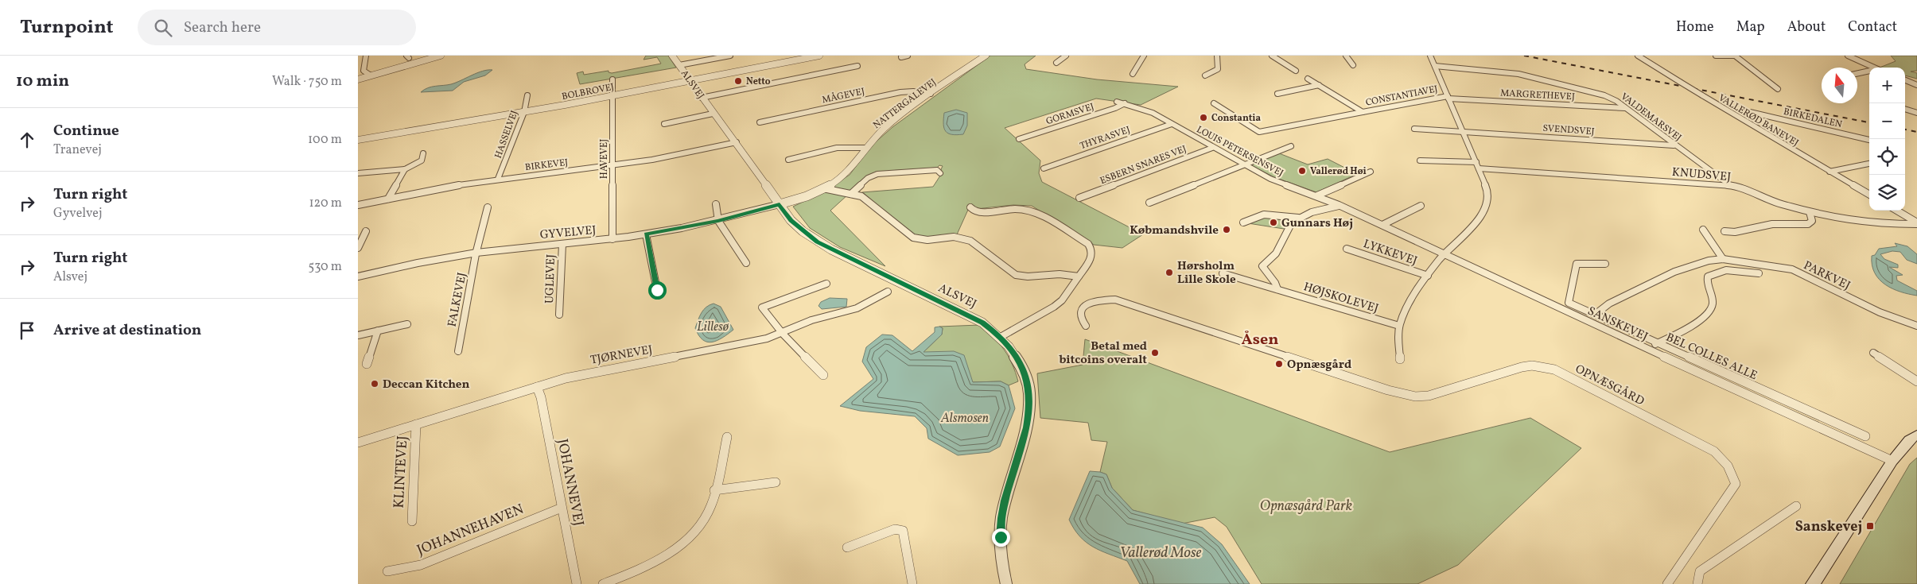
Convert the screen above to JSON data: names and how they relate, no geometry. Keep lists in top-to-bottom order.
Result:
{
  "streets": {
    "street": [
      "ALSVEJ",
      "BOLBROVEJ",
      "MARGRETHEVEJ",
      "MÅGEVEJ",
      "CONSTANTIAVEJ",
      "NATTERGALEVEJ",
      "GORMSVEJ",
      "VALDEMARSVEJ",
      "BIRKEDALEN",
      "VALLERØD BANEVEJ",
      "SVENDSVEJ",
      "HASSELVEJ",
      "THYRASVEJ",
      "LOUIS PETERSENSVEJ",
      "HAVEVEJ",
      "BIRKEVEJ",
      "ESBERN SNARES VEJ",
      "KNUDSVEJ",
      "GYVELVEJ",
      "LYKKEVEJ",
      "PARKVEJ",
      "UGLEVEJ",
      "HØJSKOLEVEJ",
      "FALKEVEJ",
      "SANSKEVEJ",
      "TJØRNEVEJ",
      "BEL COLLES ALLE",
      "OPNÆSGÅRD",
      "KLINTEVEJ",
      "JOHANNEVEJ",
      "JOHANNEHAVEN"
    ]
  },
  "crossings": [
    ["ALSVEJ", "BOLBROVEJ"],
    ["ALSVEJ", "NATTERGALEVEJ"],
    ["ALSVEJ", "BIRKEVEJ"],
    ["ALSVEJ", "GYVELVEJ"],
    ["BOLBROVEJ", "HASSELVEJ"],
    ["BOLBROVEJ", "HAVEVEJ"],
    ["MARGRETHEVEJ", "CONSTANTIAVEJ"],
    ["MARGRETHEVEJ", "VALDEMARSVEJ"],
    ["MÅGEVEJ", "NATTERGALEVEJ"],
    ["NATTERGALEVEJ", "GYVELVEJ"],
    ["GORMSVEJ", "LOUIS PETERSENSVEJ"],
    ["VALDEMARSVEJ", "SVENDSVEJ"],
    ["VALDEMARSVEJ", "KNUDSVEJ"],
    ["HASSELVEJ", "BIRKEVEJ"],
    ["THYRASVEJ", "LOUIS PETERSENSVEJ"],
    ["LOUIS PETERSENSVEJ", "ESBERN SNARES VEJ"],
    ["LOUIS PETERSENSVEJ", "SANSKEVEJ"],
    ["HAVEVEJ", "BIRKEVEJ"],
    ["HAVEVEJ", "GYVELVEJ"],
    ["GYVELVEJ", "UGLEVEJ"],
    ["GYVELVEJ", "FALKEVEJ"],
    ["PARKVEJ", "BEL COLLES ALLE"],
    ["TJØRNEVEJ", "KLINTEVEJ"],
    ["TJØRNEVEJ", "JOHANNEVEJ"],
    ["JOHANNEVEJ", "JOHANNEHAVEN"]
  ],
  "districts": ["Åsen"],
  "water": ["Lillesø", "Alsmosen", "Vallerød Mose"],
  "parks": ["Opnæsgård Park"],
  "places": {
    "other": [
      "Netto",
      "Constantia",
      "Vallerød Høi",
      "Gunnars Høj",
      "Købmandshvile",
      "Hørsholm Lille Skole",
      "Betal med bitcoins overalt",
      "Opnæsgård",
      "Deccan Kitchen"
    ],
    "transit": ["Sanskevej"]
  },
  "north": "top",
  "page": {
    "header": "Turnpoint",
    "search": "Search here",
    "nav": [
      "Home",
      "Map",
      "About",
      "Contact"
    ],
    "heading": ["10 min", "Walk · 750 m"],
    "map_buttons": ["+", "−"],
    "list": [
      ["Continue", "Tranevej", "100 m"],
      ["Turn right", "Gyvelvej", "120 m"],
      ["Turn right", "Alsvej", "530 m"],
      "Arrive at destination"
    ]
  }
}
